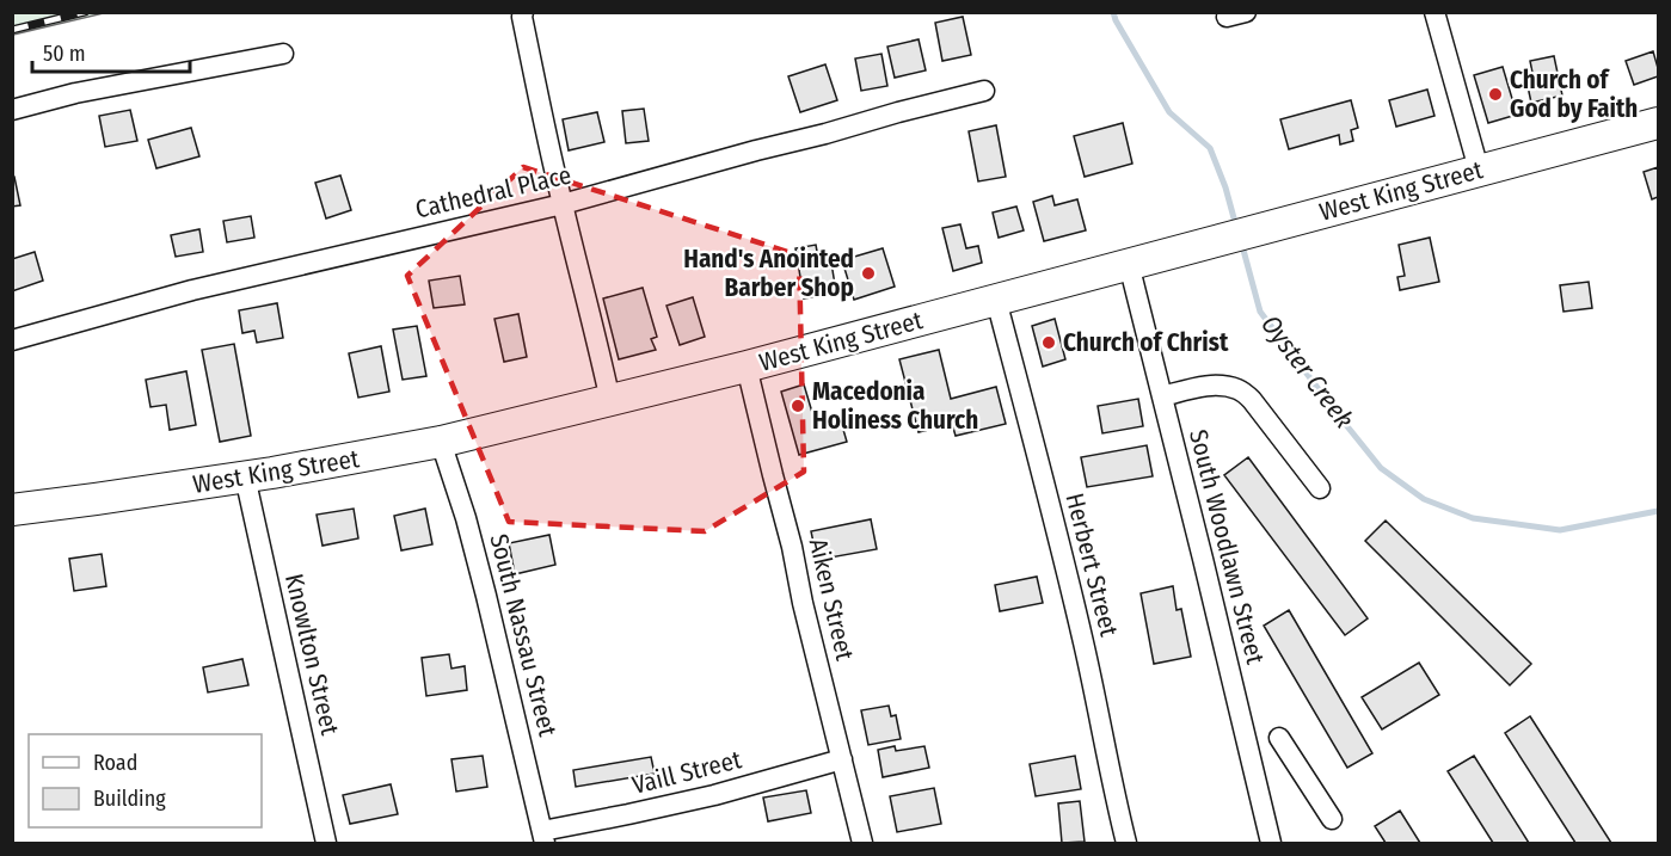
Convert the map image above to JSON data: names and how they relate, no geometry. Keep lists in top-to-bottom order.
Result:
{
  "streets": {
    "main road": ["West King Street"],
    "street": [
      "Cathedral Place",
      "South Woodlawn Street",
      "Herbert Street",
      "Aiken Street",
      "South Nassau Street",
      "Knowlton Street",
      "Vaill Street"
    ]
  },
  "crossings": [
    ["West King Street", "South Woodlawn Street"],
    ["West King Street", "Herbert Street"],
    ["West King Street", "Aiken Street"],
    ["West King Street", "South Nassau Street"],
    ["West King Street", "Knowlton Street"],
    ["Aiken Street", "Vaill Street"],
    ["South Nassau Street", "Vaill Street"]
  ],
  "water": ["Oyster Creek"],
  "places": [
    "Church of God by Faith",
    "Hand's Anointed Barber Shop",
    "Church of Christ",
    "Macedonia Holiness Church"
  ],
  "legend": ["Road", "Building"],
  "scale_bar": "50 m"
}
